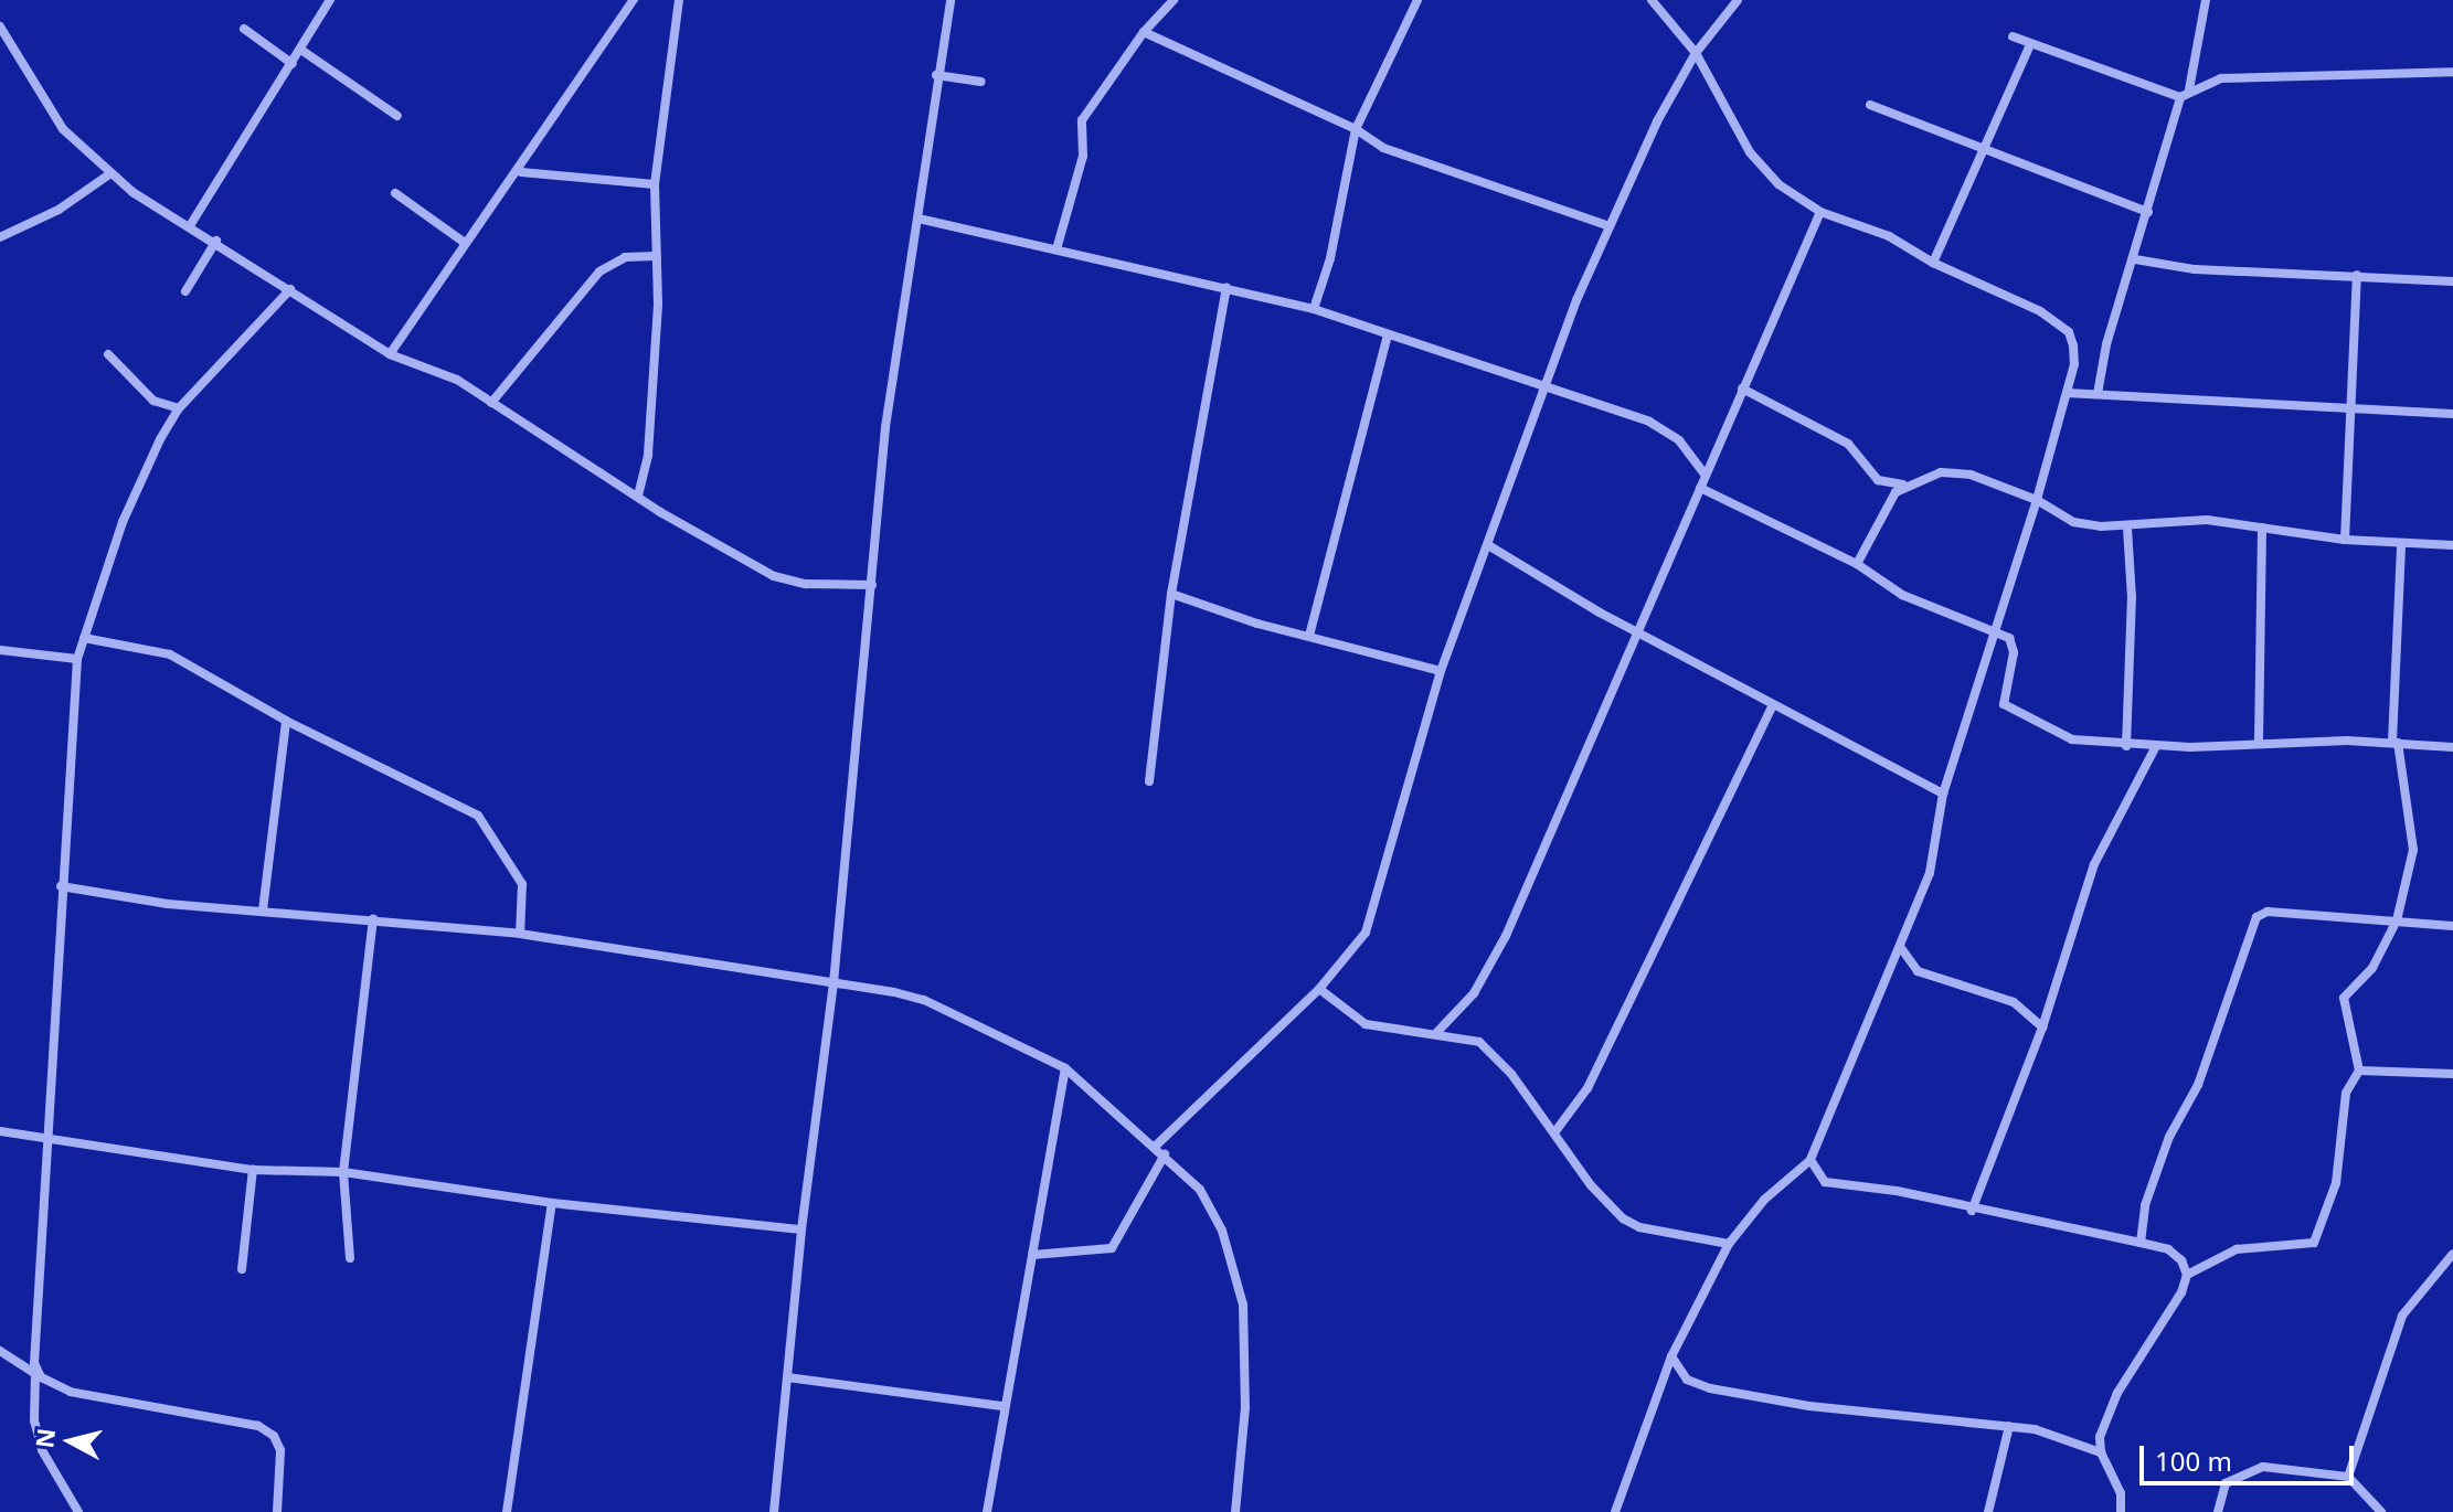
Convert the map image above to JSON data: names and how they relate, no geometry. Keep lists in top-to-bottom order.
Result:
{
  "scale_bar": "100 m",
  "north": "left"
}
